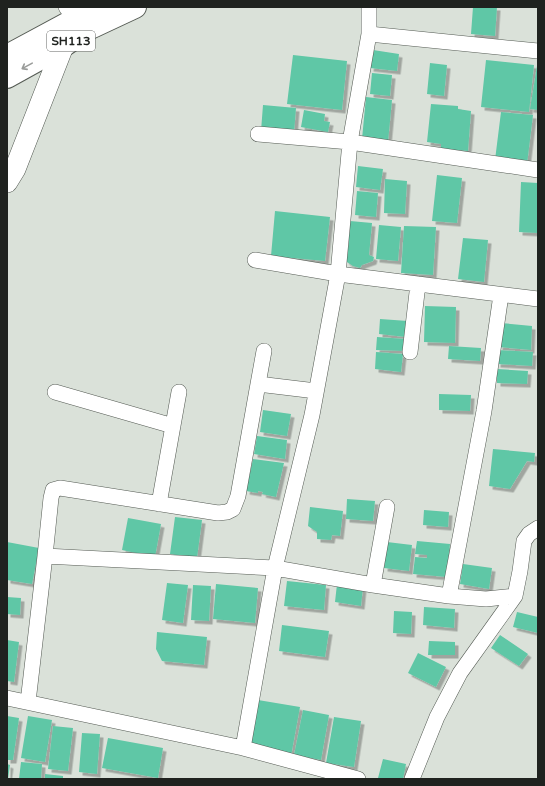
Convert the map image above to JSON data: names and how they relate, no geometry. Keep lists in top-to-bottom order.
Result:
{
  "streets": {
    "main road": ["SH113"]
  }
}
